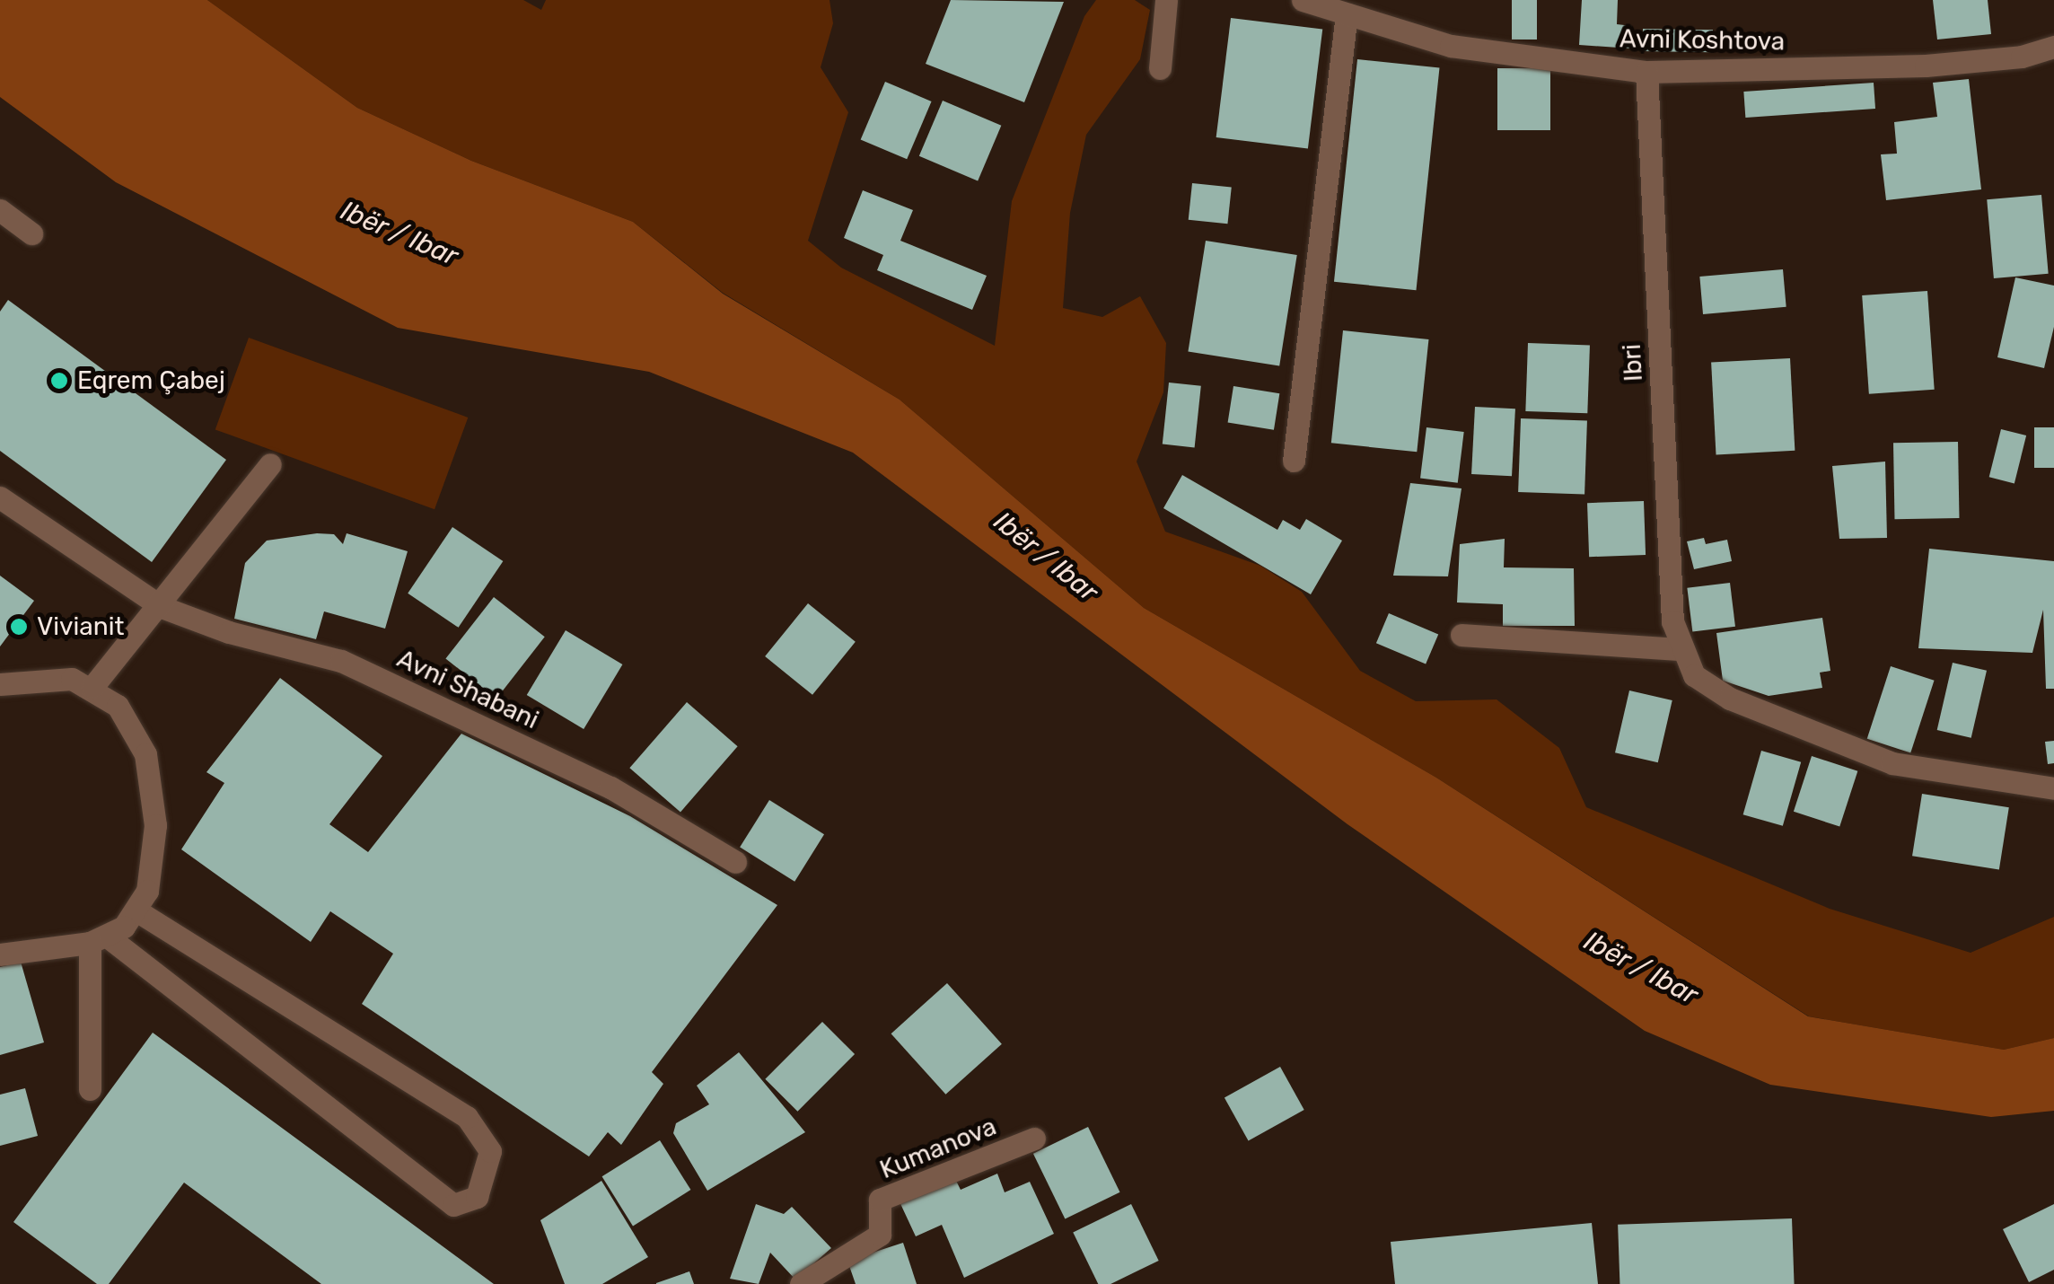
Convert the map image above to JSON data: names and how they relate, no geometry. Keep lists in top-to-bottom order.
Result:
{
  "streets": {
    "street": [
      "Avni Koshtova",
      "Ibri",
      "Avni Shabani",
      "Kumanova"
    ]
  },
  "crossings": [
    ["Avni Koshtova", "Ibri"]
  ],
  "water": ["Ibër / Ibar"],
  "places": ["Eqrem Çabej", "Vivianit"]
}
